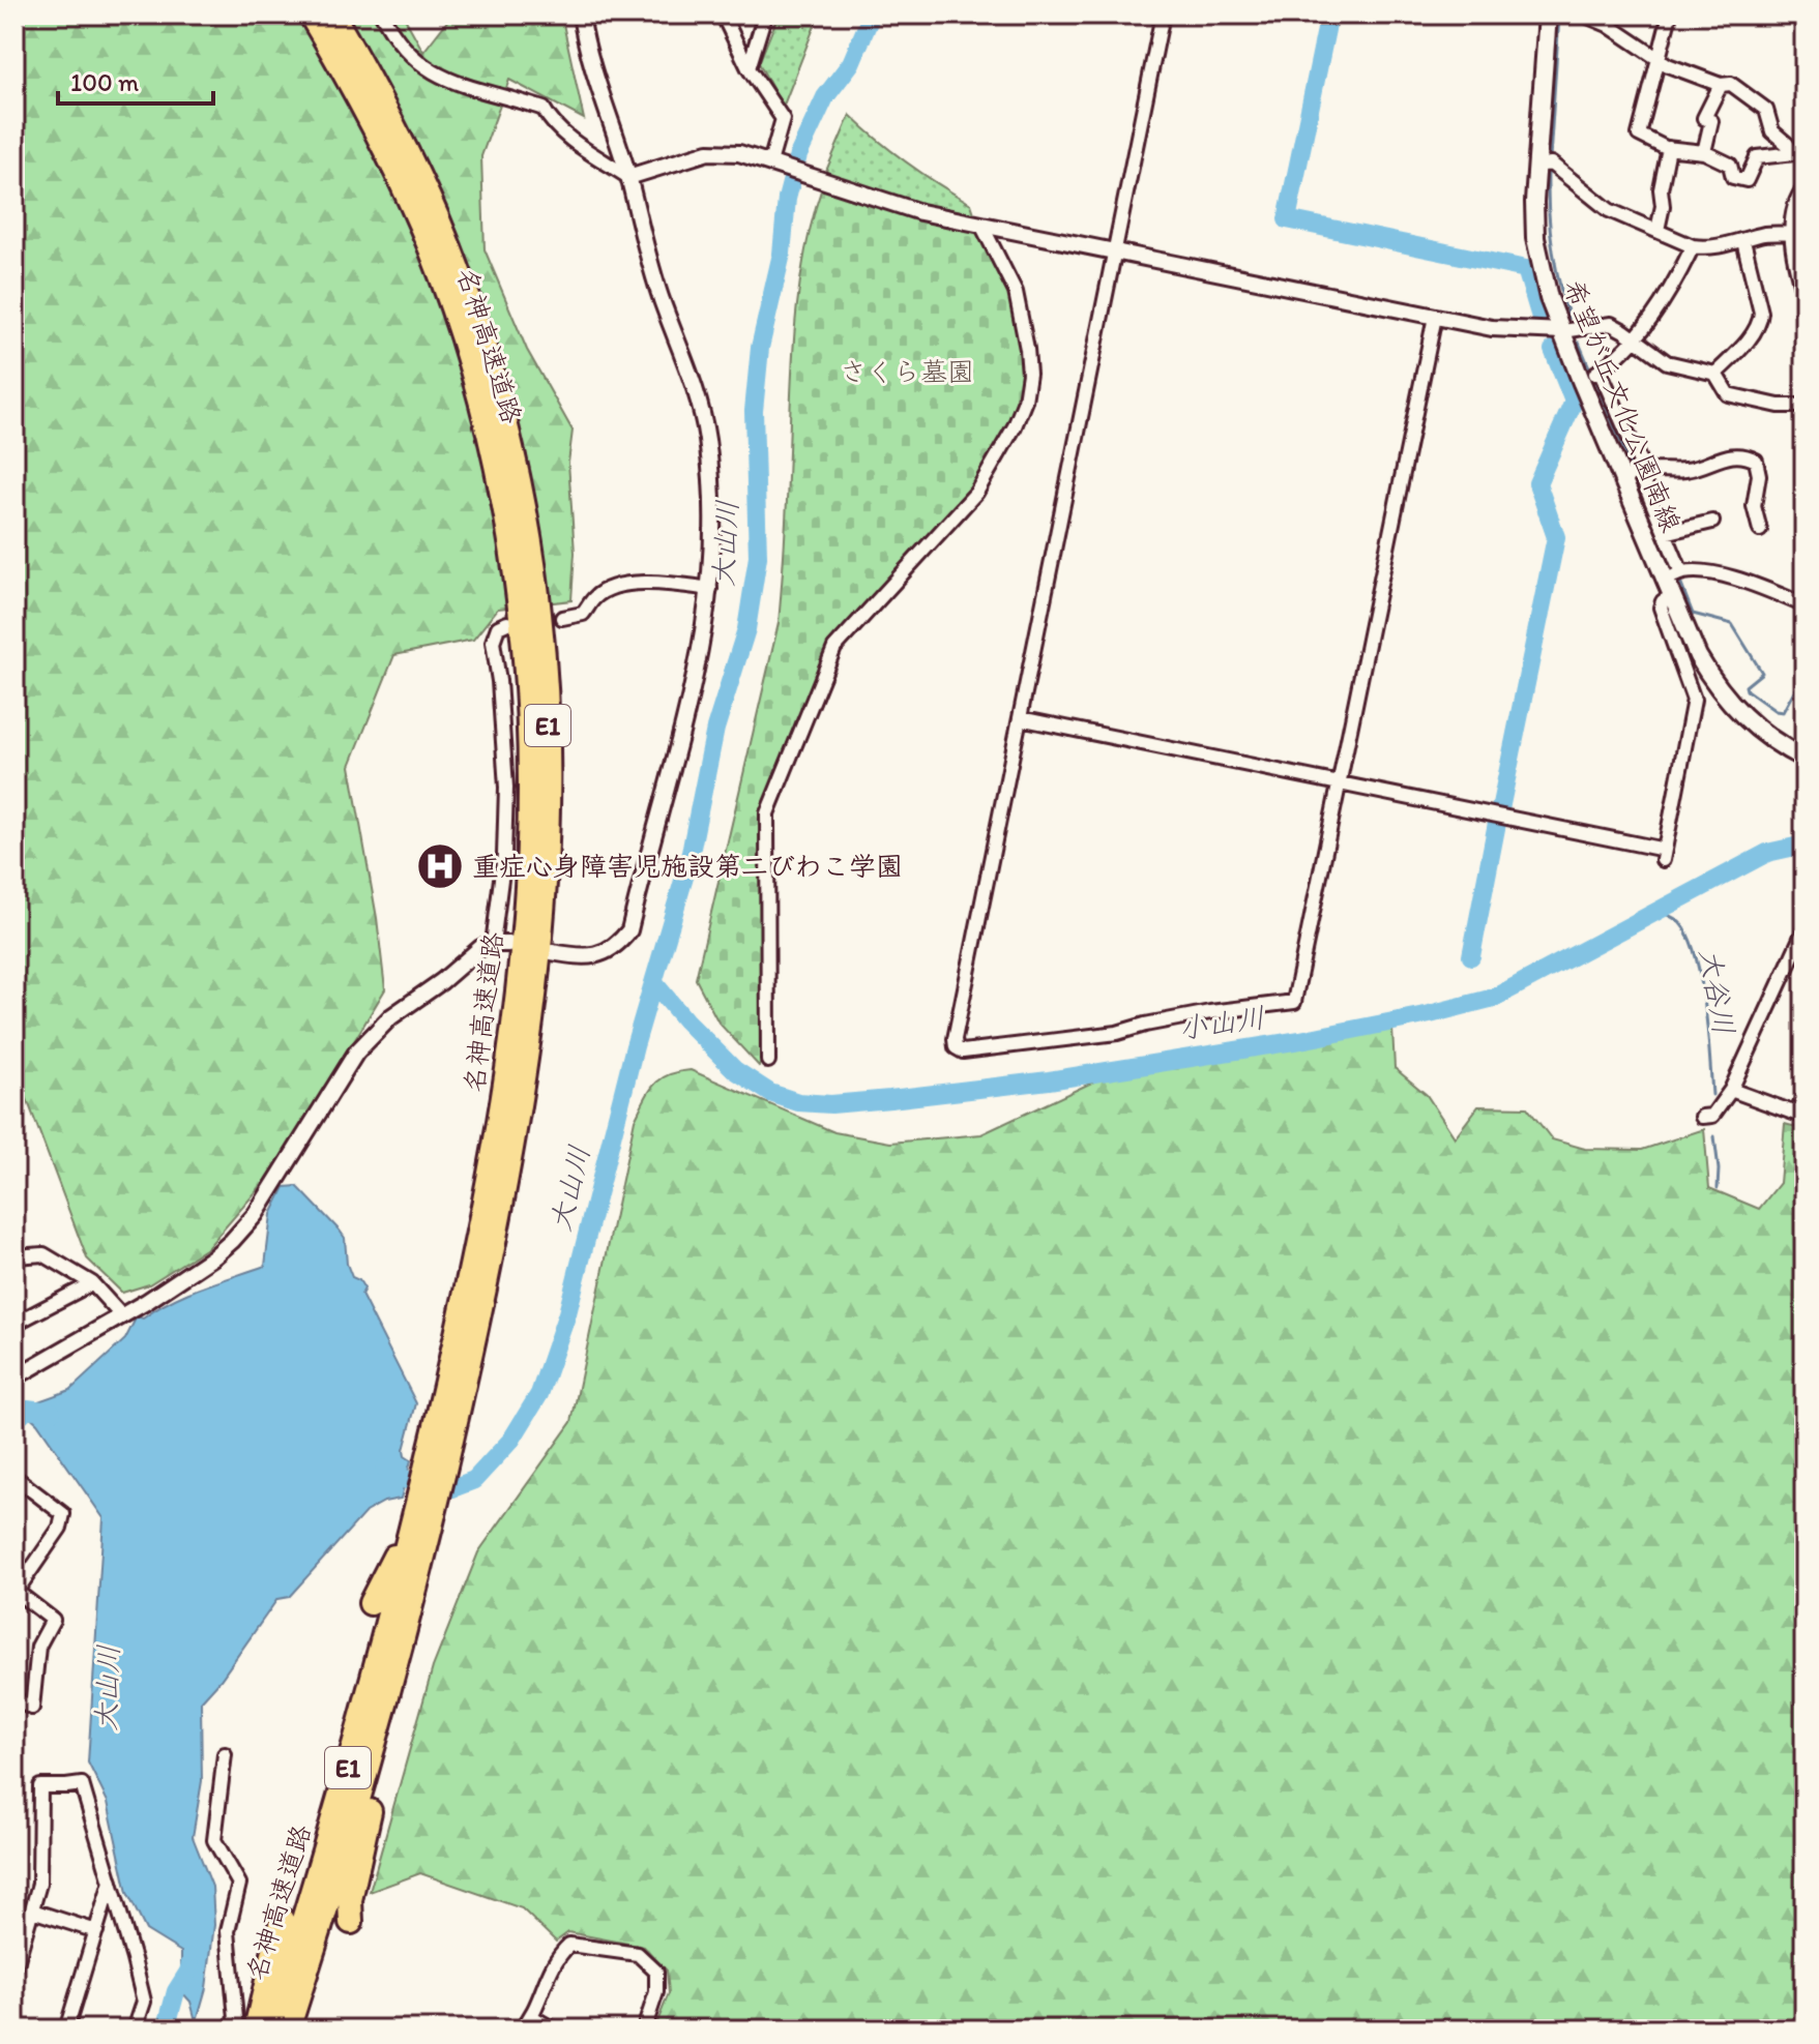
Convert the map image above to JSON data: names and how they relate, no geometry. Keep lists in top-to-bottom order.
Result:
{
  "streets": {
    "highway": ["名神高速道路", "E1"],
    "main road": ["希望が丘文化公園南線"]
  },
  "water": ["大山川", "大谷川", "小山川"],
  "parks": ["さくら墓園"],
  "places": {
    "hospital": ["重症心身障害児施設第二びわこ学園"]
  },
  "scale_bar": "100 m"
}
